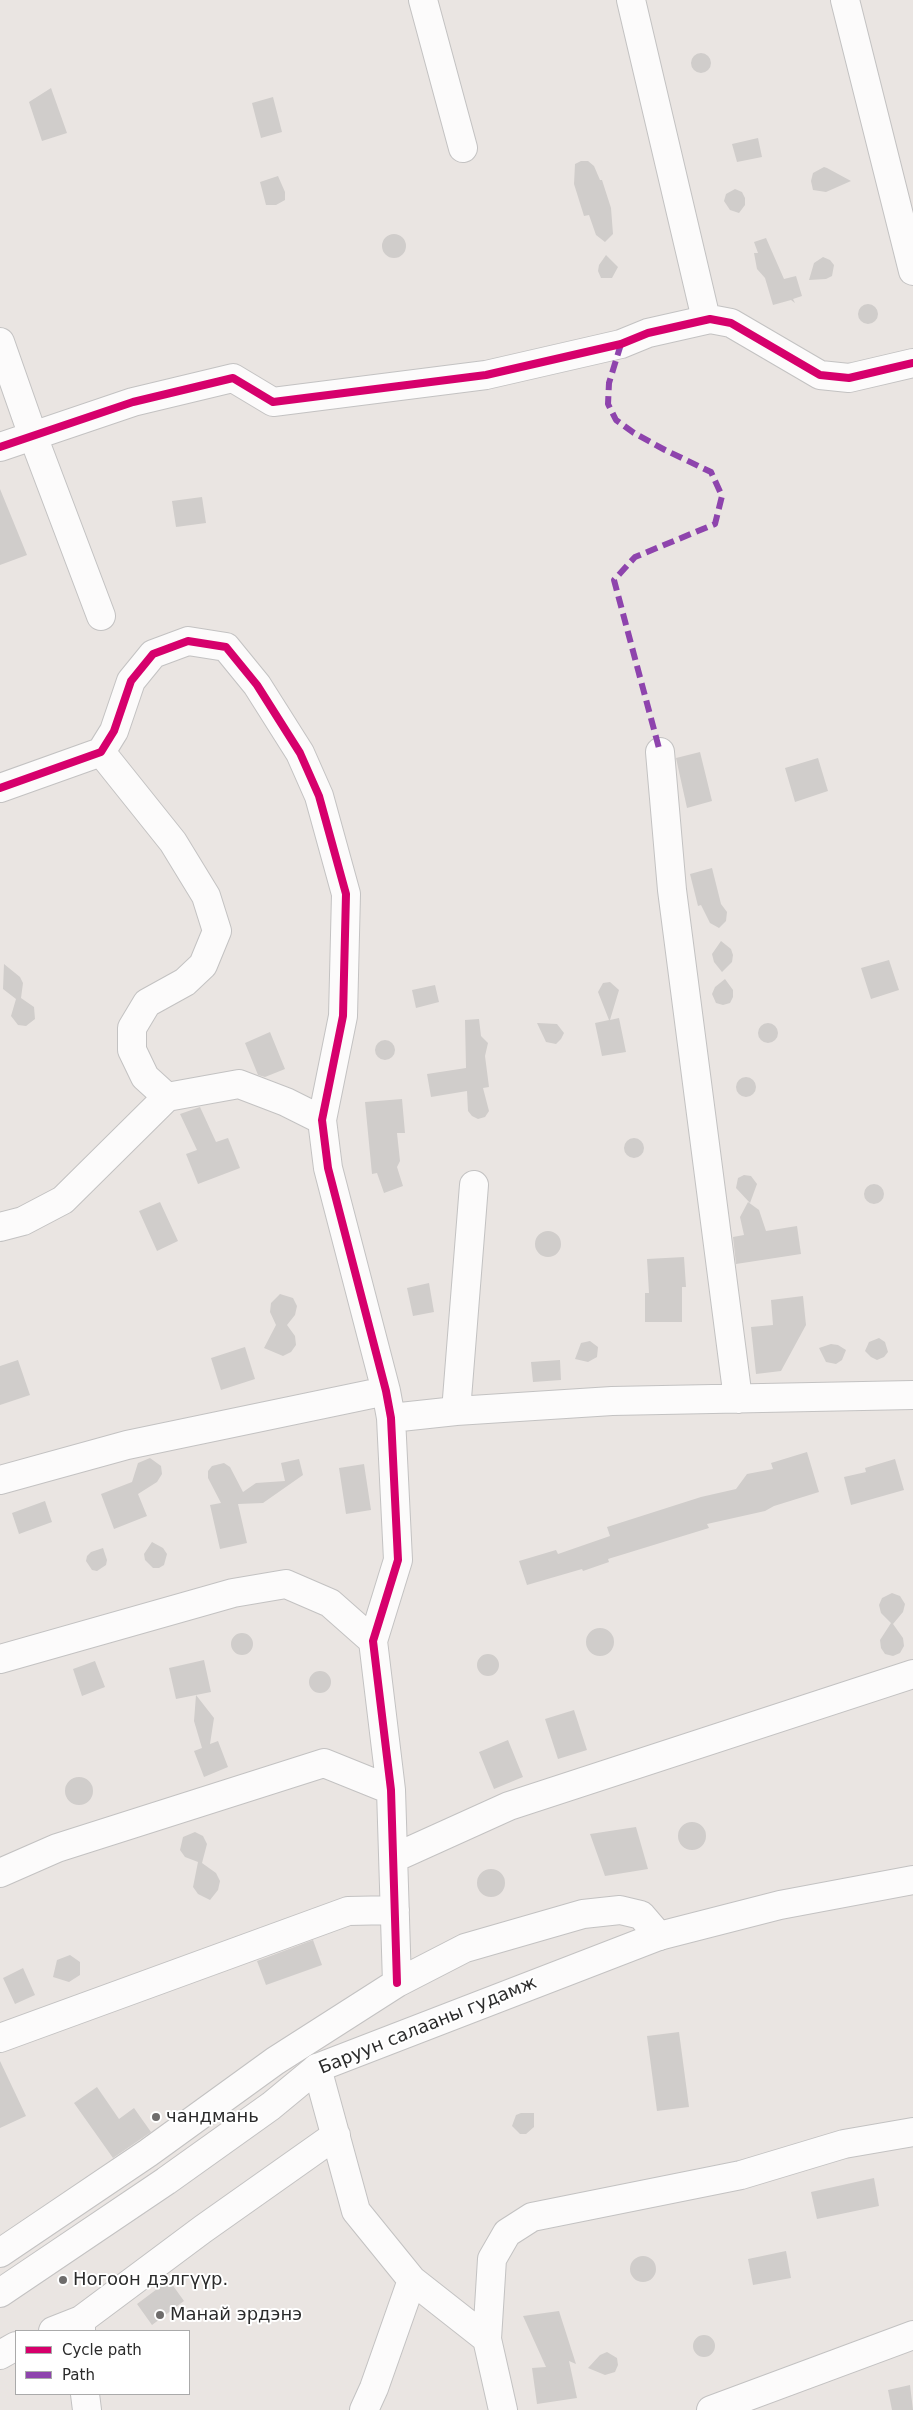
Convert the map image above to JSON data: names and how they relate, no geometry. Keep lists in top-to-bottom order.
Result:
{
  "streets": {
    "street": ["Баруун салааны гудамж"]
  },
  "places": ["чандмань", "Ногоон дэлгүүр.", "Манай эрдэнэ"],
  "legend": ["Cycle path", "Path"]
}
